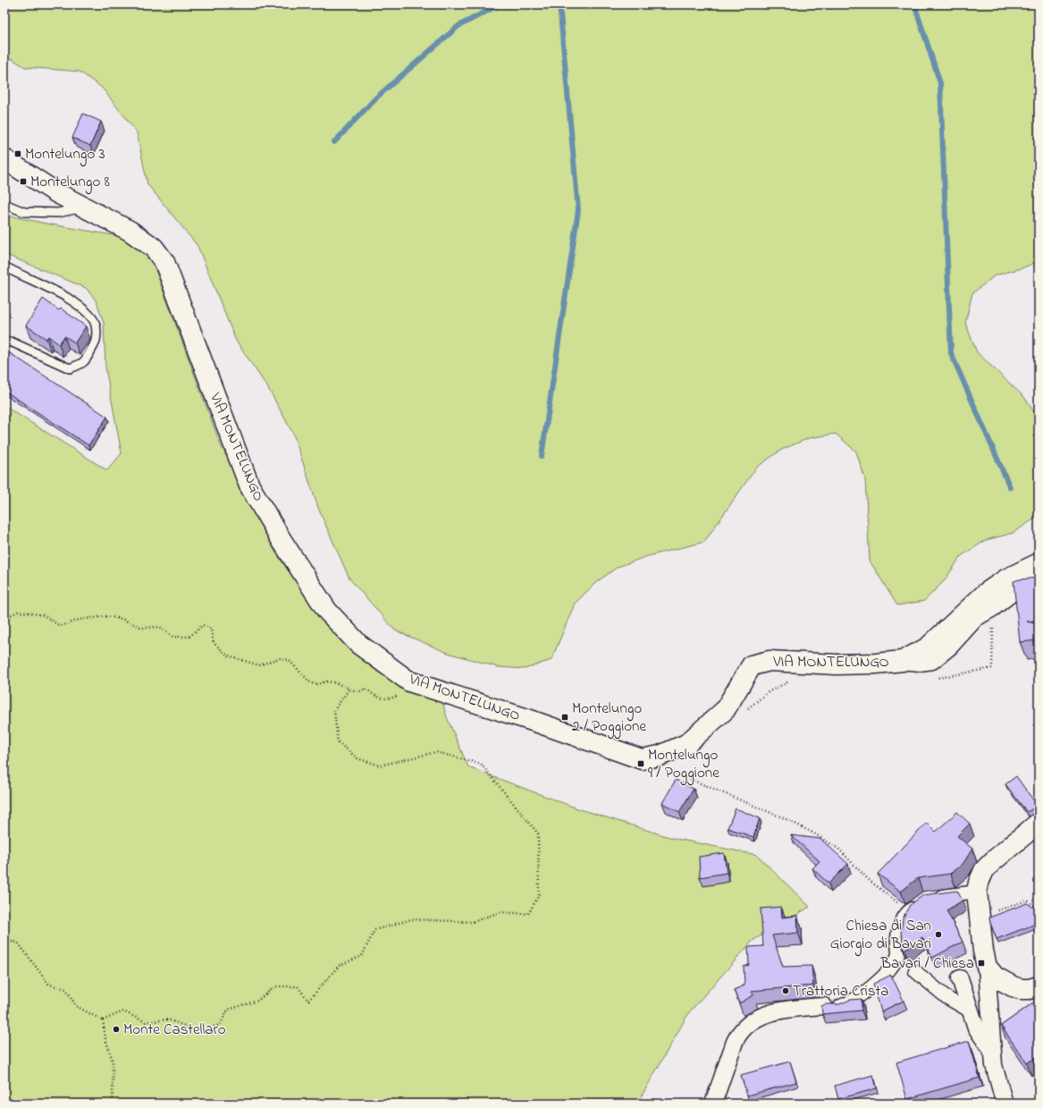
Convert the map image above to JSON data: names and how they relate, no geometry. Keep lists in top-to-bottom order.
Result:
{
  "streets": {
    "street": ["VIA MONTELUNGO"]
  },
  "places": {
    "transit": [
      "Montelungo 3",
      "Montelungo 8",
      "Montelungo 2 / Poggione",
      "Montelungo 9 / Poggione",
      "Bavari / Chiesa"
    ],
    "other": ["Chiesa di San Giorgio di Bavari", "Trattoria Crista", "Monte Castellaro"]
  }
}
